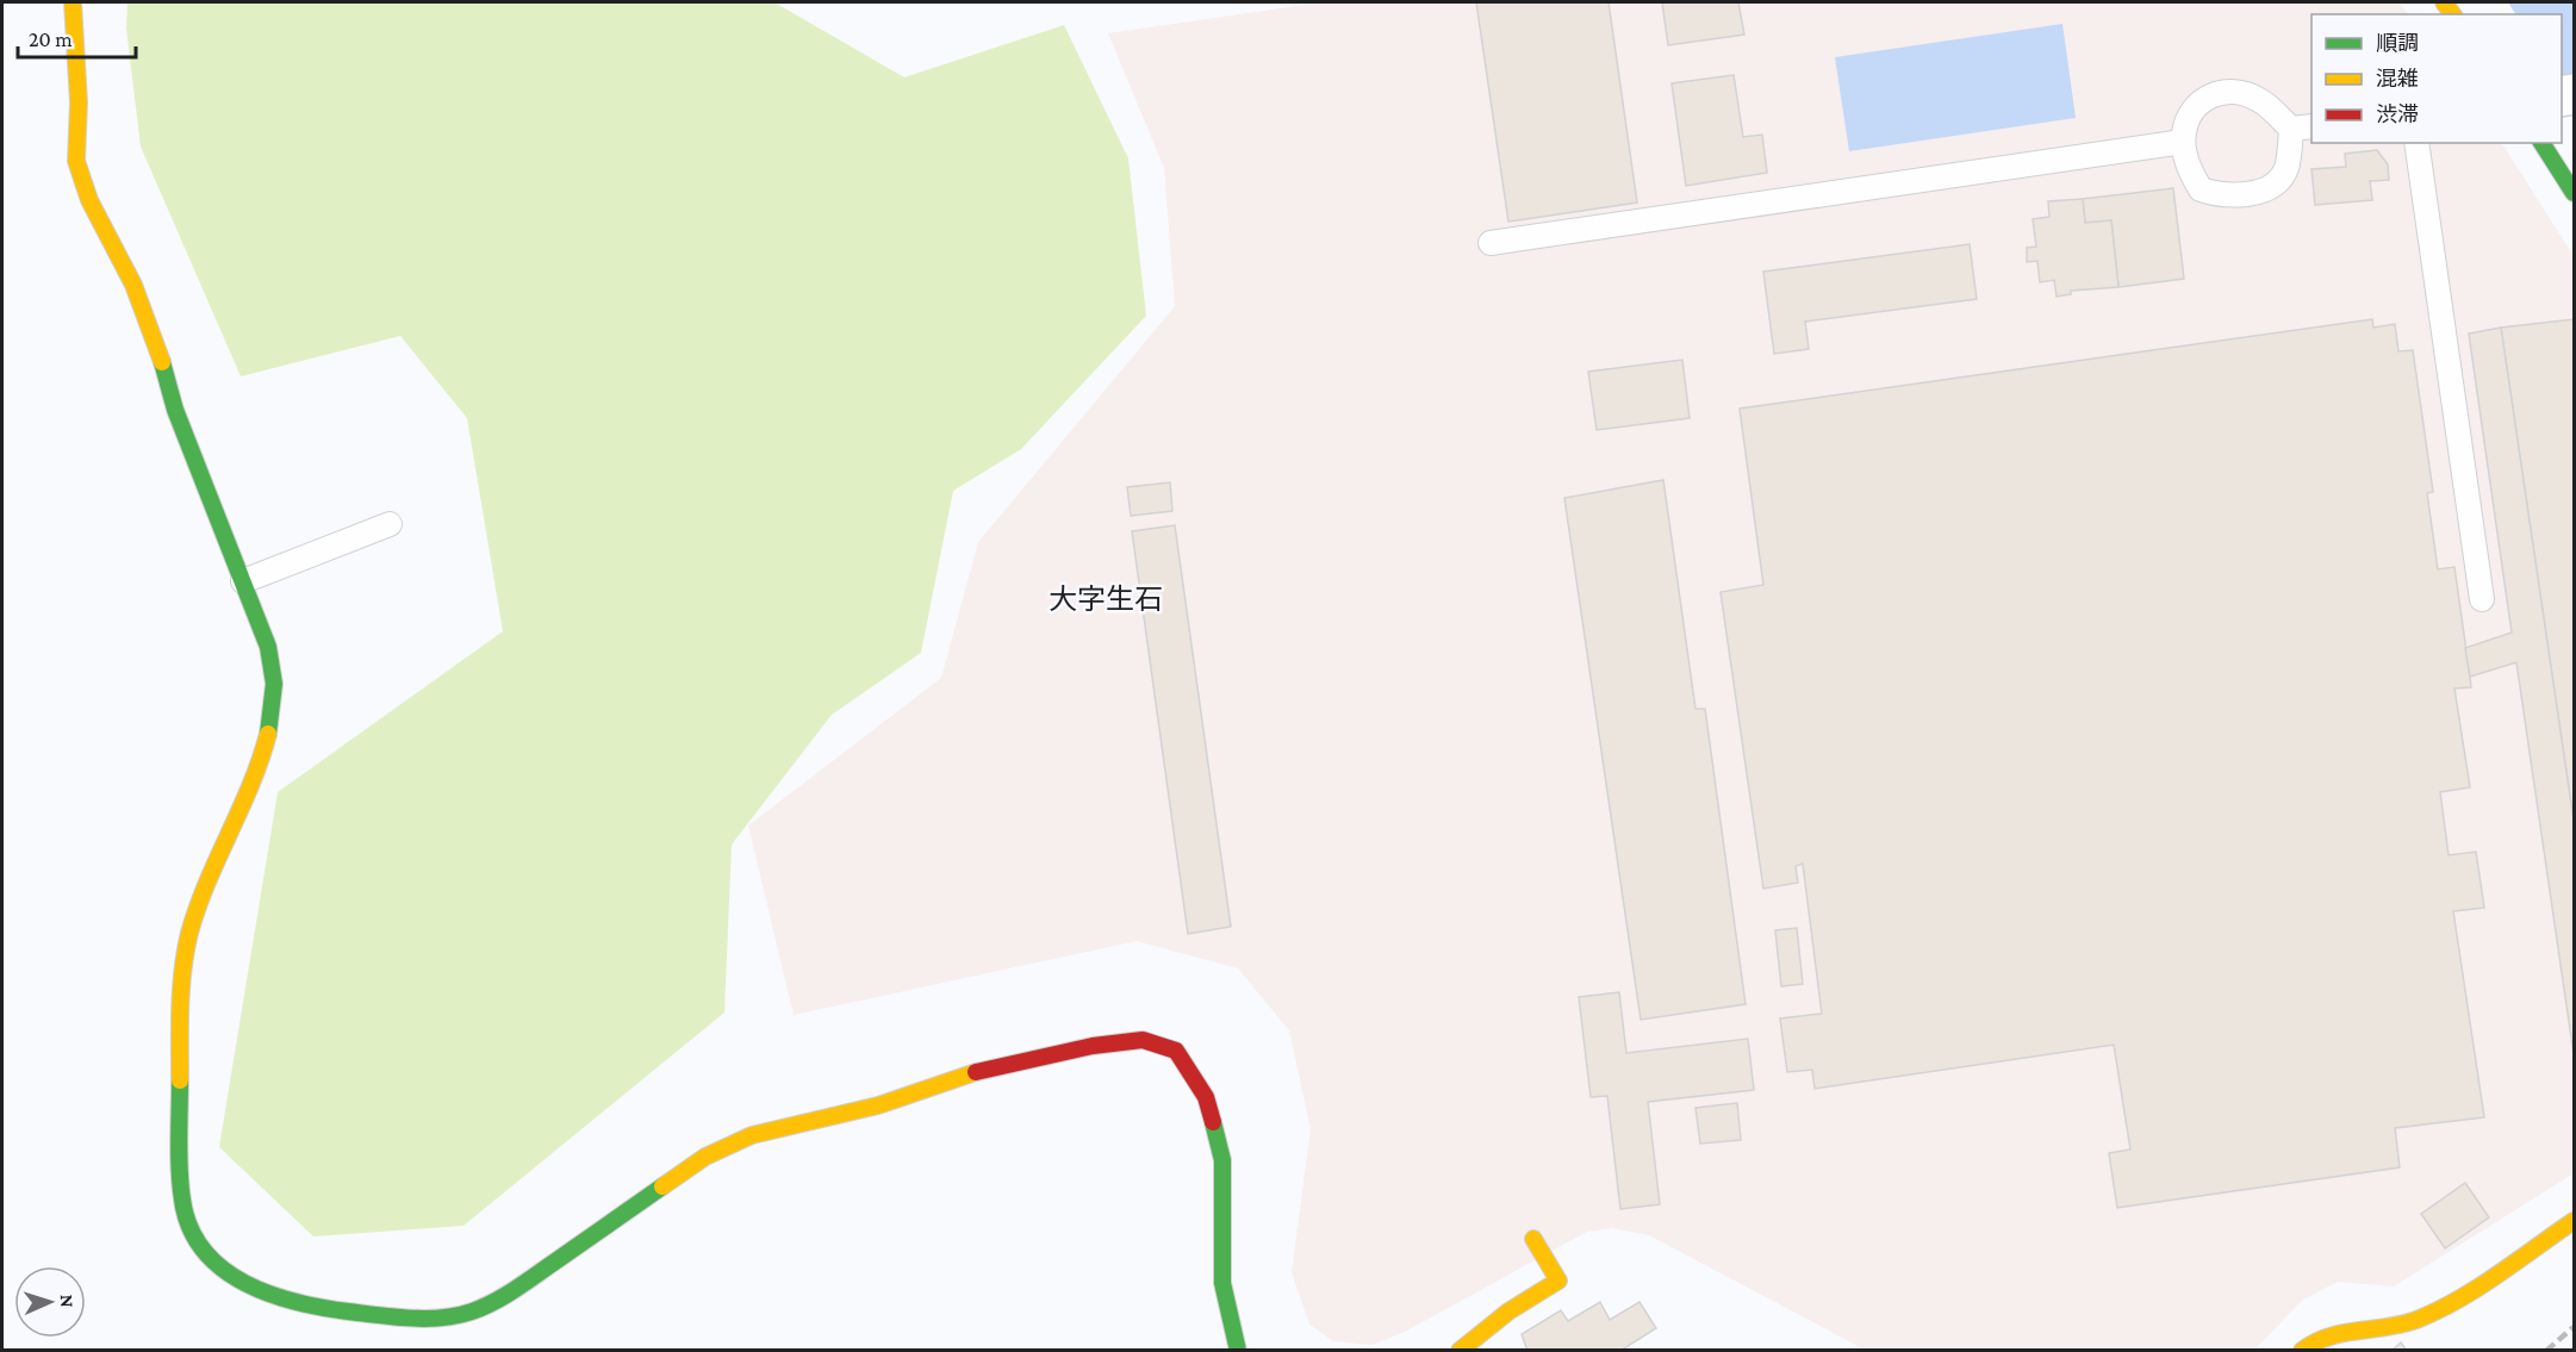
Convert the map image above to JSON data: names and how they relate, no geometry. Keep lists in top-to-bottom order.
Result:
{
  "districts": ["大字生石"],
  "legend": ["順調", "混雑", "渋滞"],
  "scale_bar": "20 m",
  "north": "right"
}
